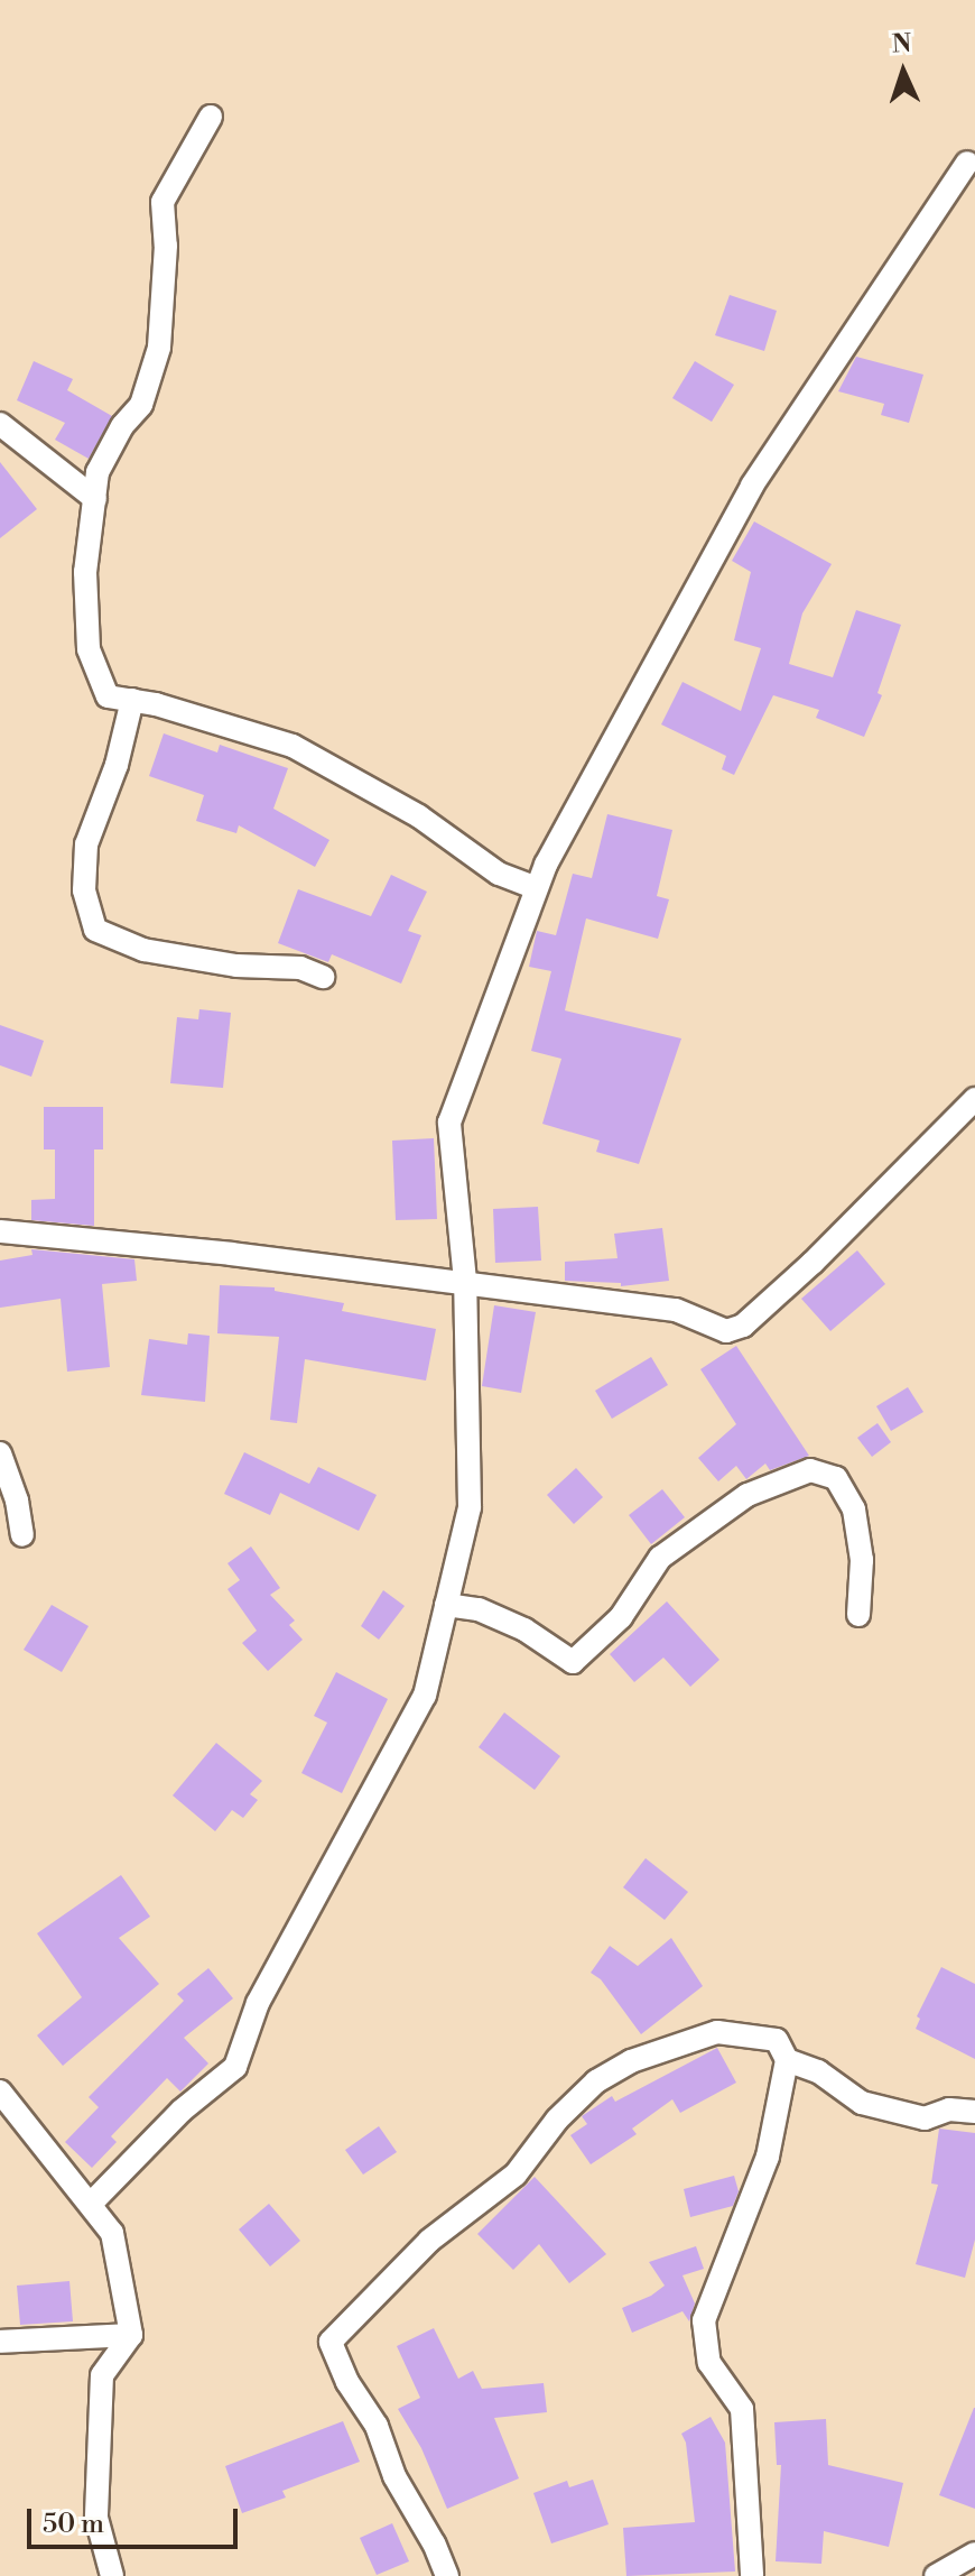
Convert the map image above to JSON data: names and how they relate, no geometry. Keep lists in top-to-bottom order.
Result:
{
  "scale_bar": "50 m",
  "north": "top"
}
